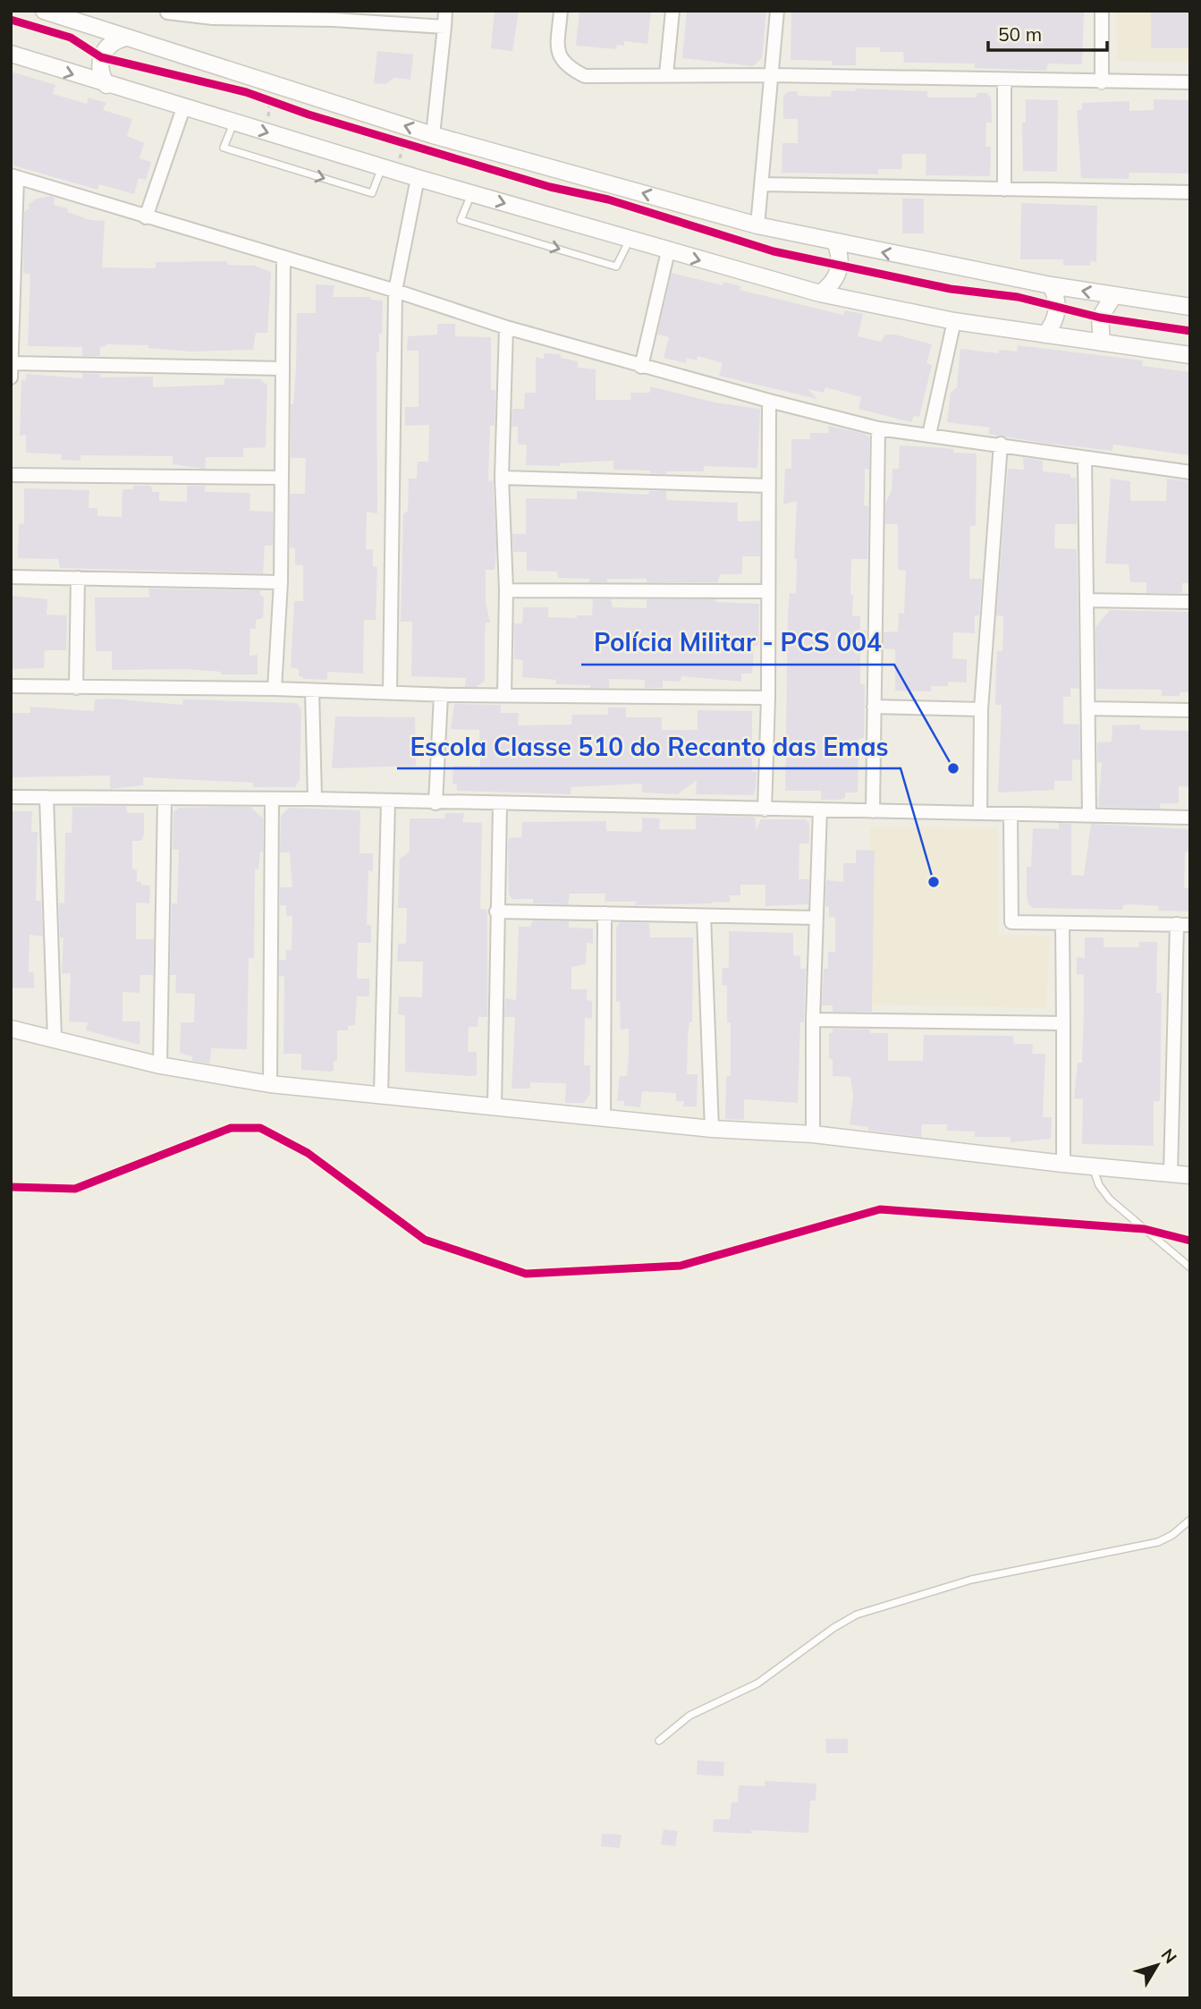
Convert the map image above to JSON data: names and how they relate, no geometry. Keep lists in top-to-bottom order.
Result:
{
  "places": ["Polícia Militar - PCS 004", "Escola Classe 510 do Recanto das Emas"],
  "scale_bar": "50 m",
  "north": "top right"
}
